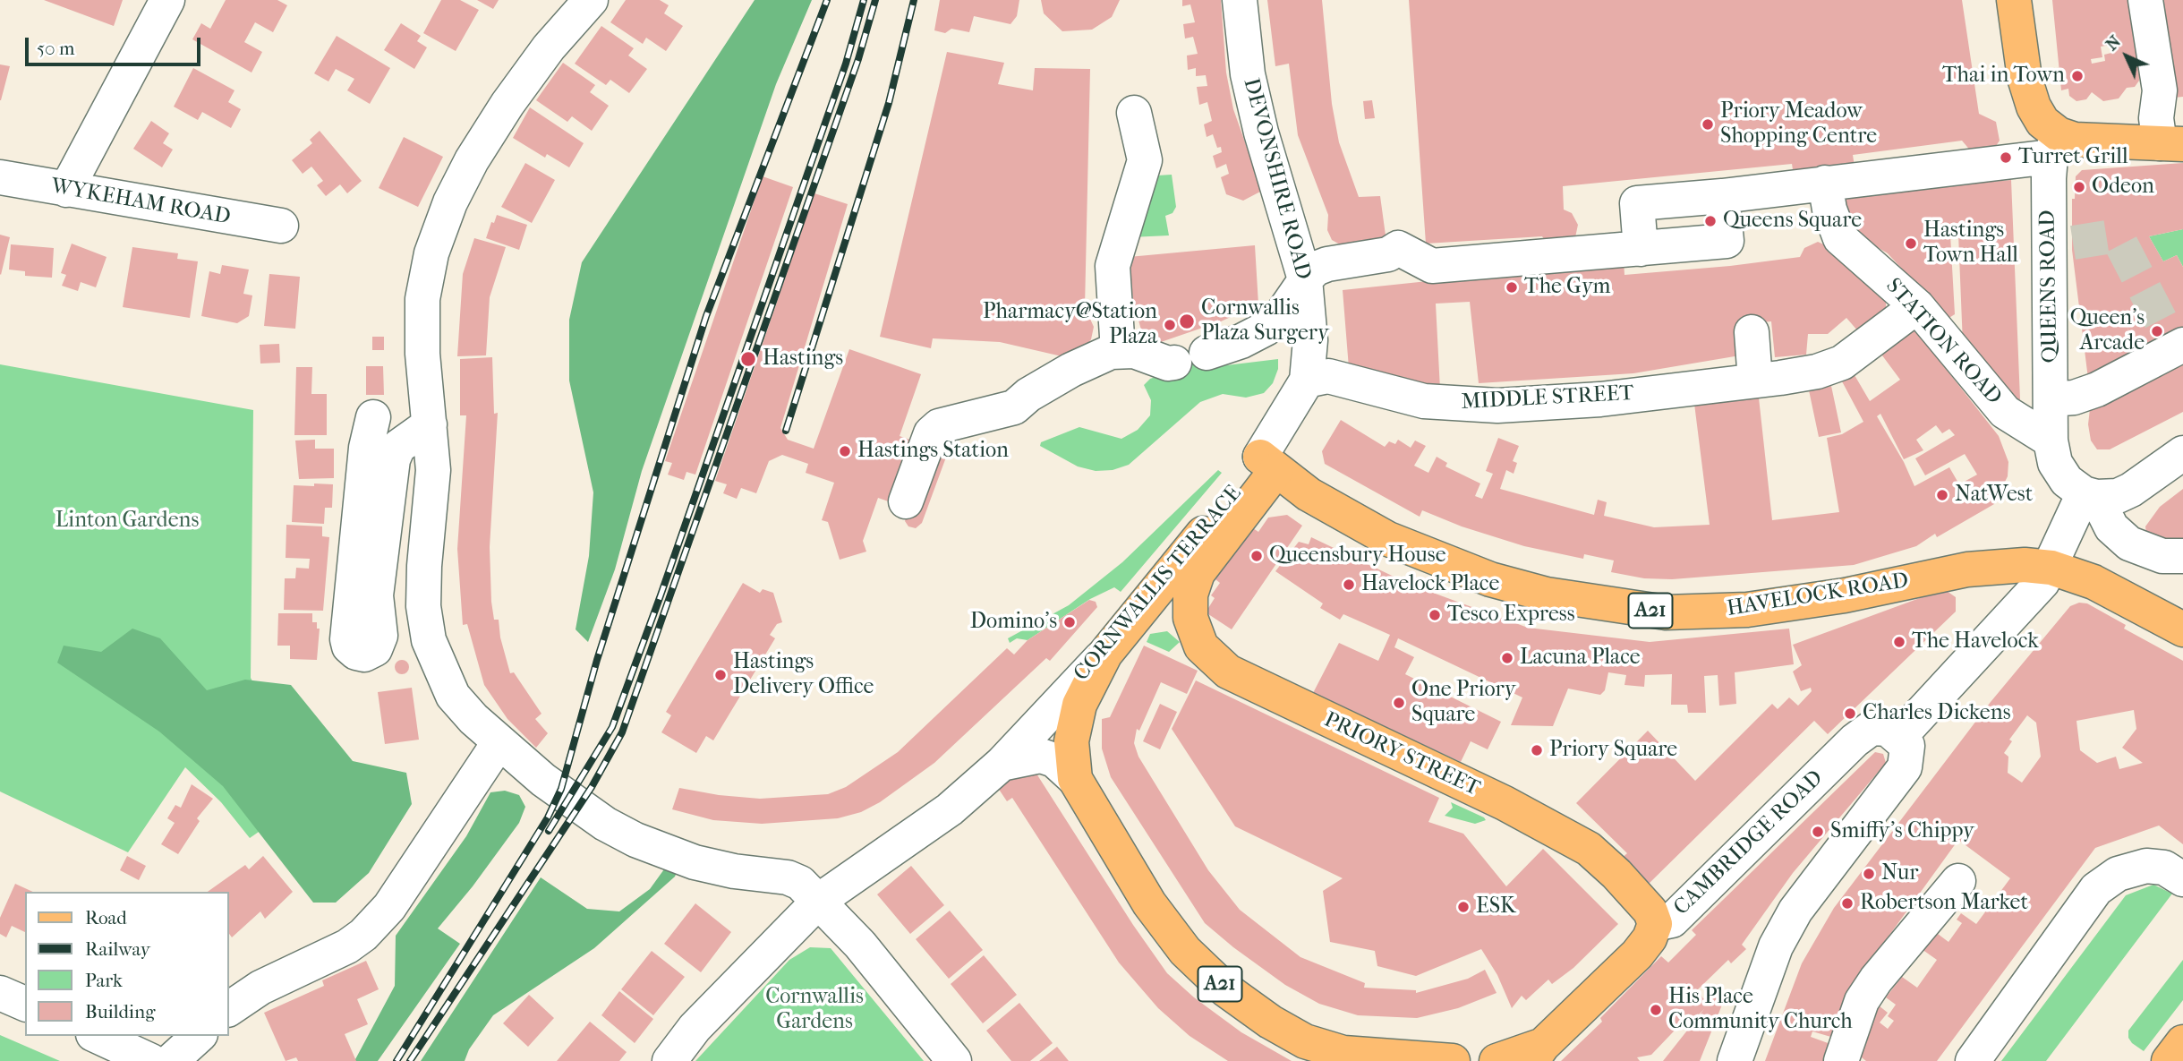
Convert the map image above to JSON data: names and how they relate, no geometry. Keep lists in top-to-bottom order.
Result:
{
  "streets": {
    "main road": [
      "CORNWALLIS TERRACE",
      "HAVELOCK ROAD",
      "A21",
      "PRIORY STREET",
      "CAMBRIDGE ROAD"
    ],
    "street": [
      "DEVONSHIRE ROAD",
      "WYKEHAM ROAD",
      "QUEENS ROAD",
      "STATION ROAD",
      "MIDDLE STREET"
    ]
  },
  "crossings": [
    ["DEVONSHIRE ROAD", "MIDDLE STREET"],
    ["DEVONSHIRE ROAD", "CORNWALLIS TERRACE"],
    ["DEVONSHIRE ROAD", "HAVELOCK ROAD"],
    ["QUEENS ROAD", "STATION ROAD"],
    ["STATION ROAD", "MIDDLE STREET"],
    ["CORNWALLIS TERRACE", "HAVELOCK ROAD"],
    ["CORNWALLIS TERRACE", "A21"],
    ["CORNWALLIS TERRACE", "PRIORY STREET"],
    ["HAVELOCK ROAD", "A21"],
    ["PRIORY STREET", "CAMBRIDGE ROAD"]
  ],
  "parks": ["Linton Gardens", "Cornwallis Gardens"],
  "places": [
    "Thai in Town",
    "Priory Meadow Shopping Centre",
    "Turret Grill",
    "Odeon",
    "Queens Square",
    "Hastings Town Hall",
    "The Gym",
    "Cornwallis Plaza Surgery",
    "Pharmacy@Station Plaza",
    "Queen's Arcade",
    "Hastings",
    "Hastings Station",
    "NatWest",
    "Queensbury House",
    "Havelock Place",
    "Tesco Express",
    "Domino's",
    "The Havelock",
    "Lacuna Place",
    "Hastings Delivery Office",
    "One Priory Square",
    "Charles Dickens",
    "Priory Square",
    "Smiffy's Chippy",
    "Nur",
    "Robertson Market",
    "ESK",
    "His Place Community Church"
  ],
  "legend": [
    "Road",
    "Railway",
    "Park",
    "Building"
  ],
  "scale_bar": "50 m",
  "north": "top left"
}
